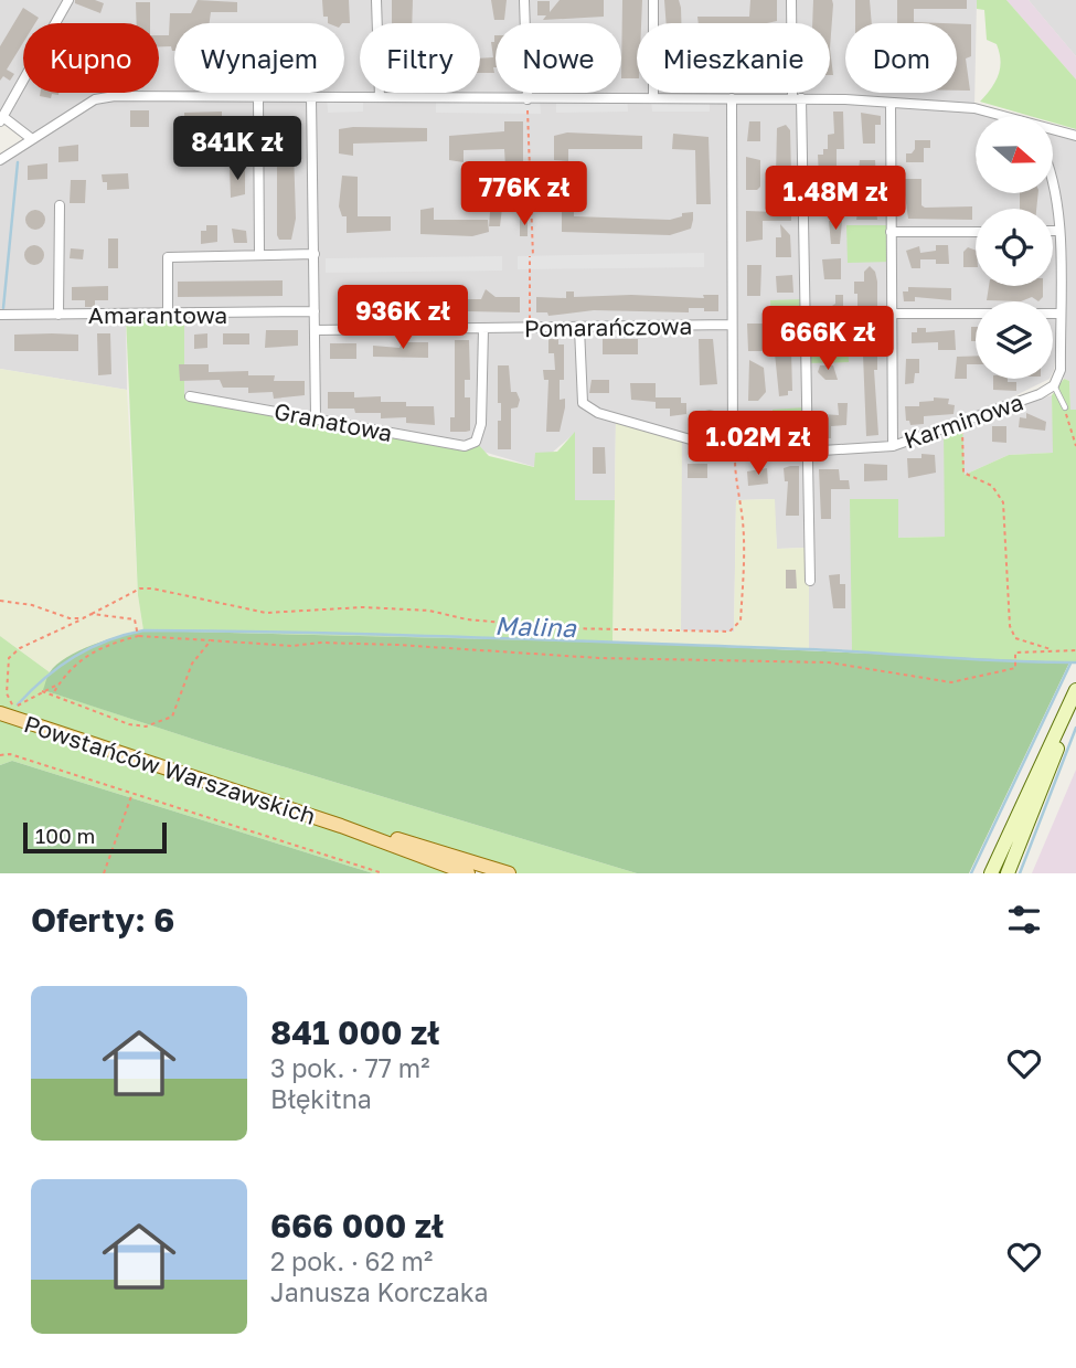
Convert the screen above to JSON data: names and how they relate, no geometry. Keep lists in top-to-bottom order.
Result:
{
  "streets": {
    "main road": ["Powstańców Warszawskich"],
    "street": [
      "Amarantowa",
      "Pomarańczowa",
      "Karminowa",
      "Granatowa"
    ]
  },
  "crossings": [
    ["Pomarańczowa", "Karminowa"],
    ["Pomarańczowa", "Granatowa"]
  ],
  "water": ["Malina"],
  "scale_bar": "100 m",
  "north": "right",
  "page": {
    "chip": [
      "Kupno",
      "Wynajem",
      "Filtry",
      "Nowe",
      "Mieszkanie",
      "Dom"
    ],
    "price": [
      "841K zł",
      "776K zł",
      "1.48M zł",
      "936K zł",
      "666K zł",
      "1.02M zł"
    ],
    "scale": "100 m",
    "heading": "Oferty: 6",
    "list": [
      {
        "name": "841 000 zł",
        "note": "3 pok. · 77 m² · Błękitna"
      },
      {
        "name": "666 000 zł",
        "note": "2 pok. · 62 m² · Janusza Korczaka"
      }
    ]
  }
}
